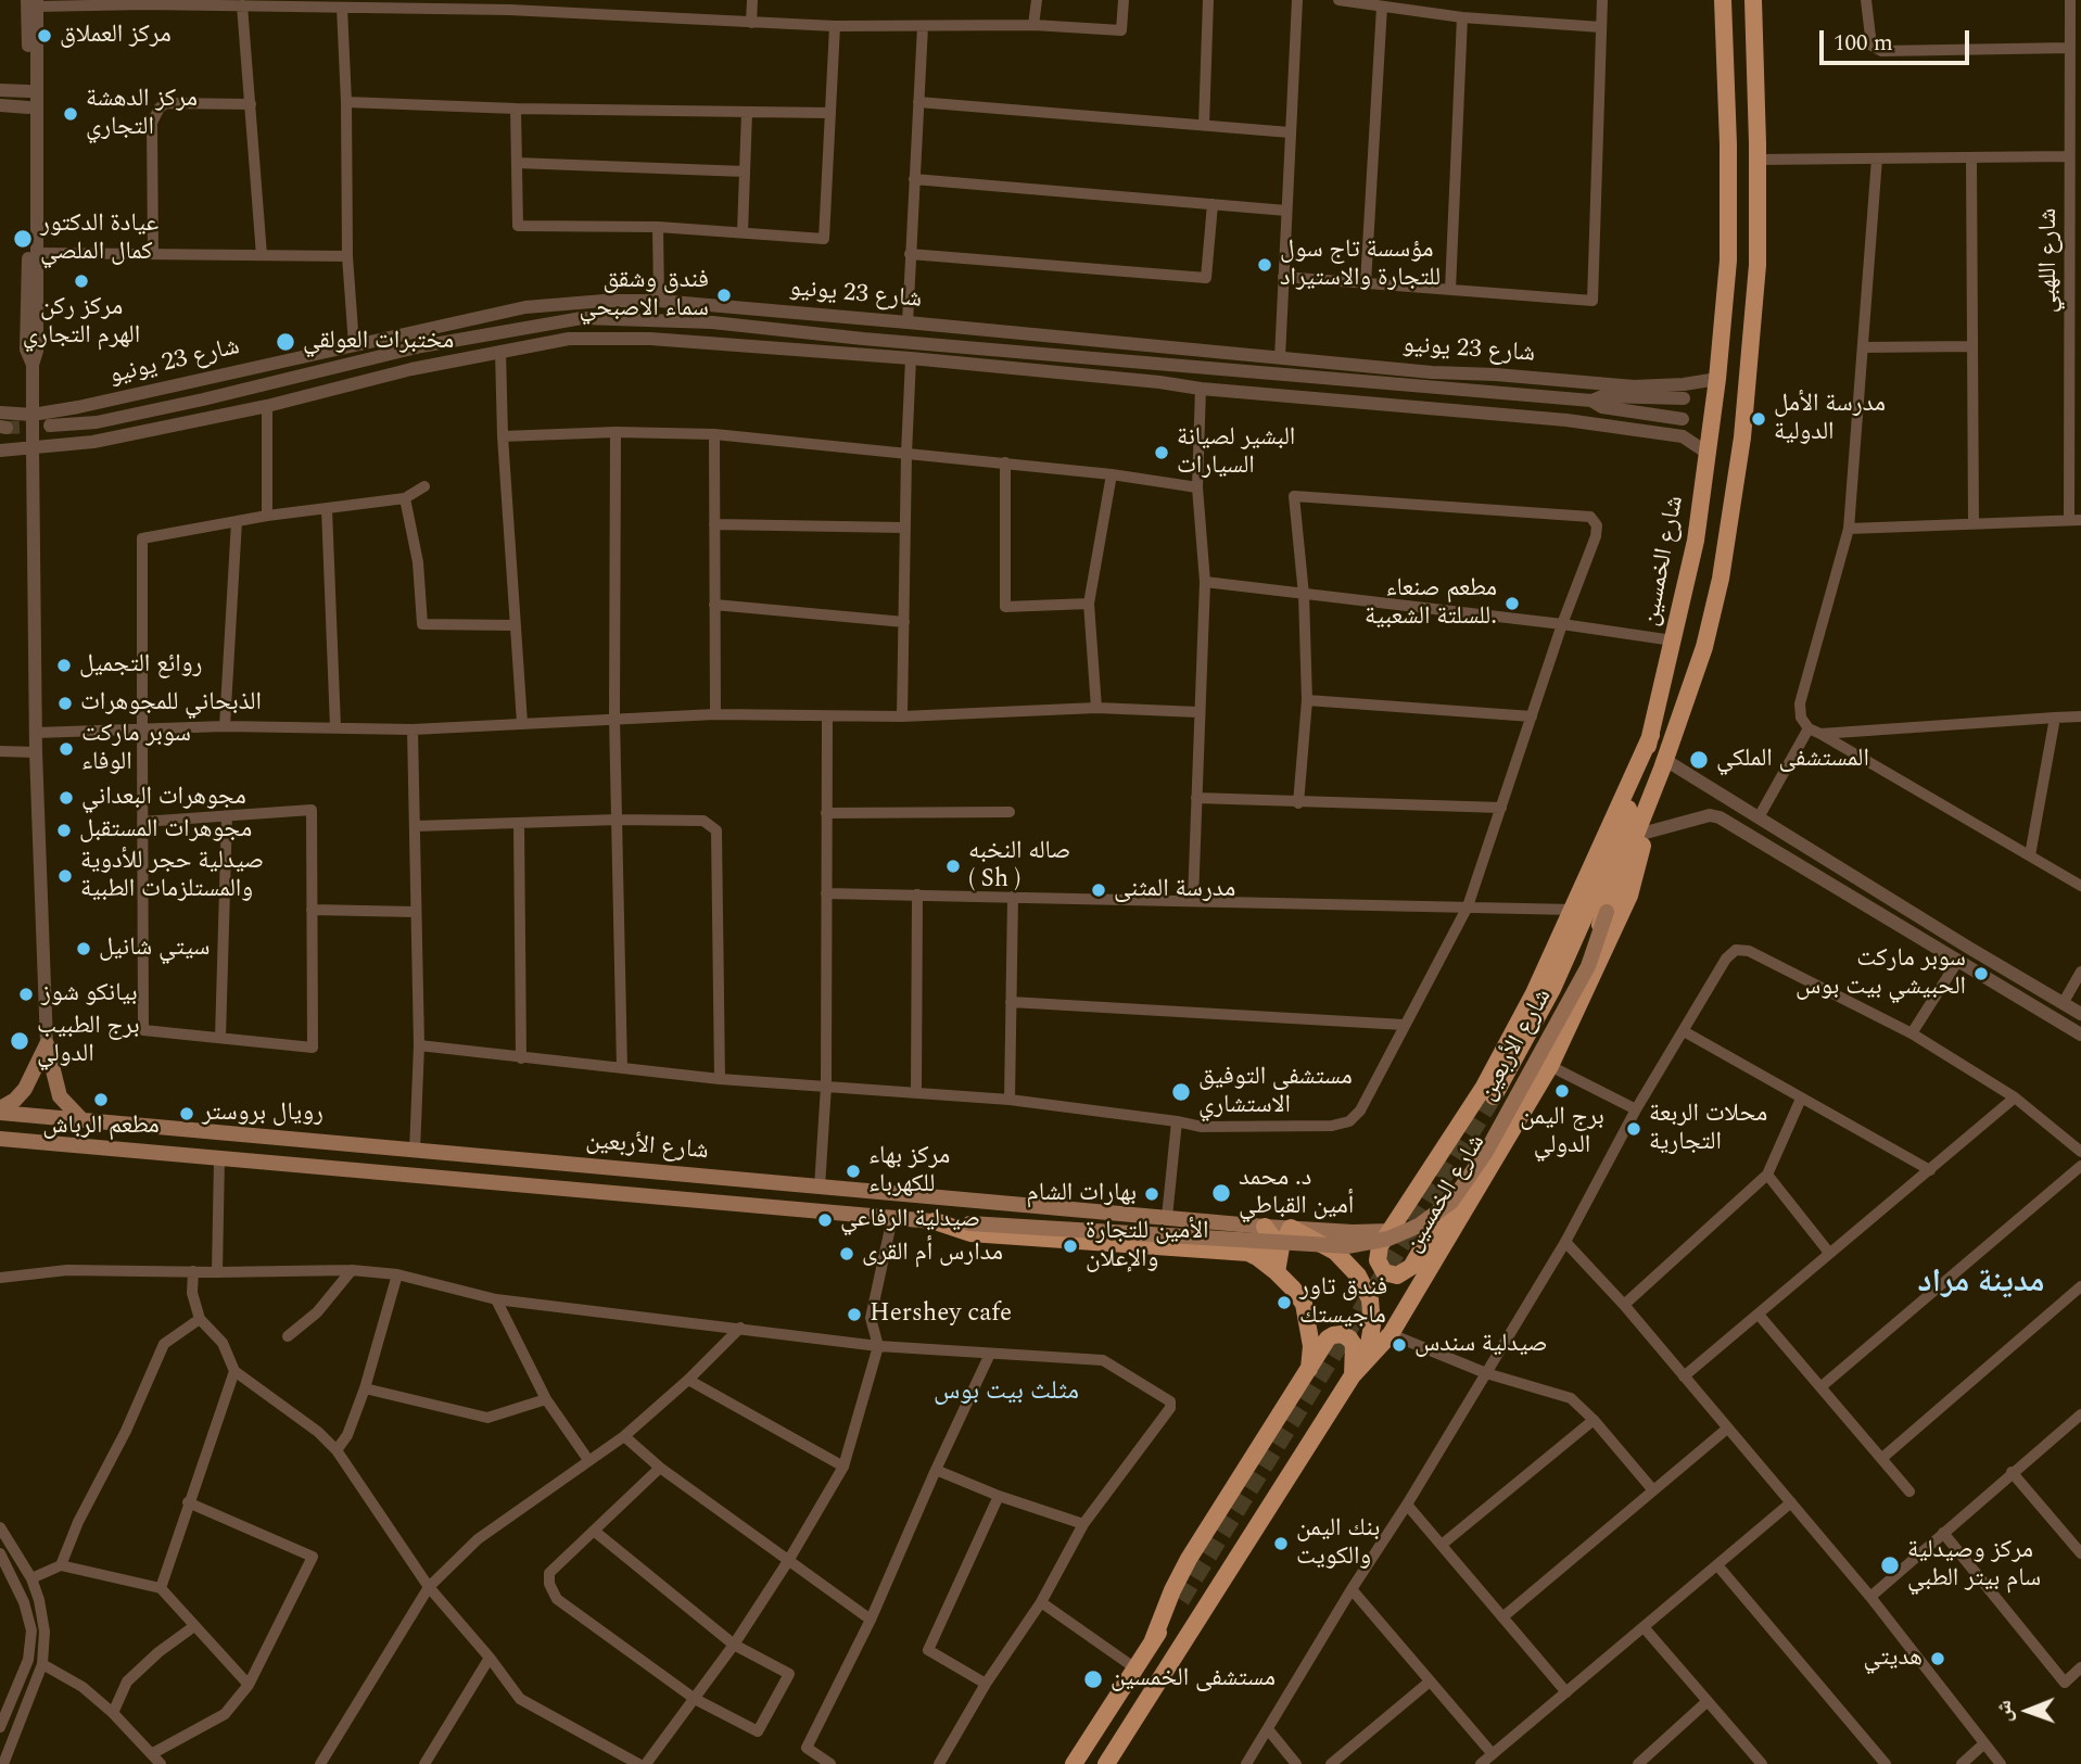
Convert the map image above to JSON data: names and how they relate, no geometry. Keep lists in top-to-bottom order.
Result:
{
  "streets": {
    "main road": ["شارع الخمسين", "شارع الأربعين"],
    "street": ["شارع اللهبي", "شارع 23 يونيو"]
  },
  "crossings": [
    ["شارع 23 يونيو", "شارع الخمسين"],
    ["شارع الخمسين", "شارع الأربعين"]
  ],
  "districts": ["مدينة مراد", "مثلث بيت بوس"],
  "places": [
    "مركز العملاق",
    "مركز الدهشة التجاري",
    "عيادة الدكتور كمال الملصي",
    "مؤسسة تاج سول للتجارة والاستيراد",
    "مركز ركن الهرم التجاري",
    "فندق وشقق سماء الاصبحي",
    "مختبرات العولقي",
    "مدرسة الأمل الدولية",
    "البشير لصيانة السيارات",
    "مطعم صنعاء للسلتة الشعبية.",
    "روائع التجميل",
    "الذبحاني للمجوهرات",
    "سوبر ماركت الوفاء",
    "المستشفى الملكي",
    "مجوهرات البعداني",
    "مجوهرات المستقبل",
    "صاله النخبه ( Sh )",
    "صيدلية حجر للأدوية والمستلزمات الطبية",
    "مدرسة المثنى",
    "سيتي شانيل",
    "سوبر ماركت الحبيشي بيت بوس",
    "بيانكو شوز",
    "برج الطبيب الدولي",
    "برج اليمن الدولي",
    "مستشفى التوفيق الاستشاري",
    "مطعم الرباش",
    "رويال بروستر",
    "محلات الربعة التجارية",
    "مركز بهاء للكهرباء",
    "د. محمد أمين القباطي",
    "بهارات الشام",
    "صيدلية الرفاعي",
    "الأمين للتجارة والإعلان",
    "مدارس أم القرى",
    "فندق تاور ماجيستك",
    "Hershey cafe",
    "صيدلية سندس",
    "بنك اليمن والكويت",
    "مركز وصيدلية سام بيتر الطبي",
    "هديتي",
    "مستشفى الخمسين"
  ],
  "scale_bar": "100 m",
  "north": "left"
}
